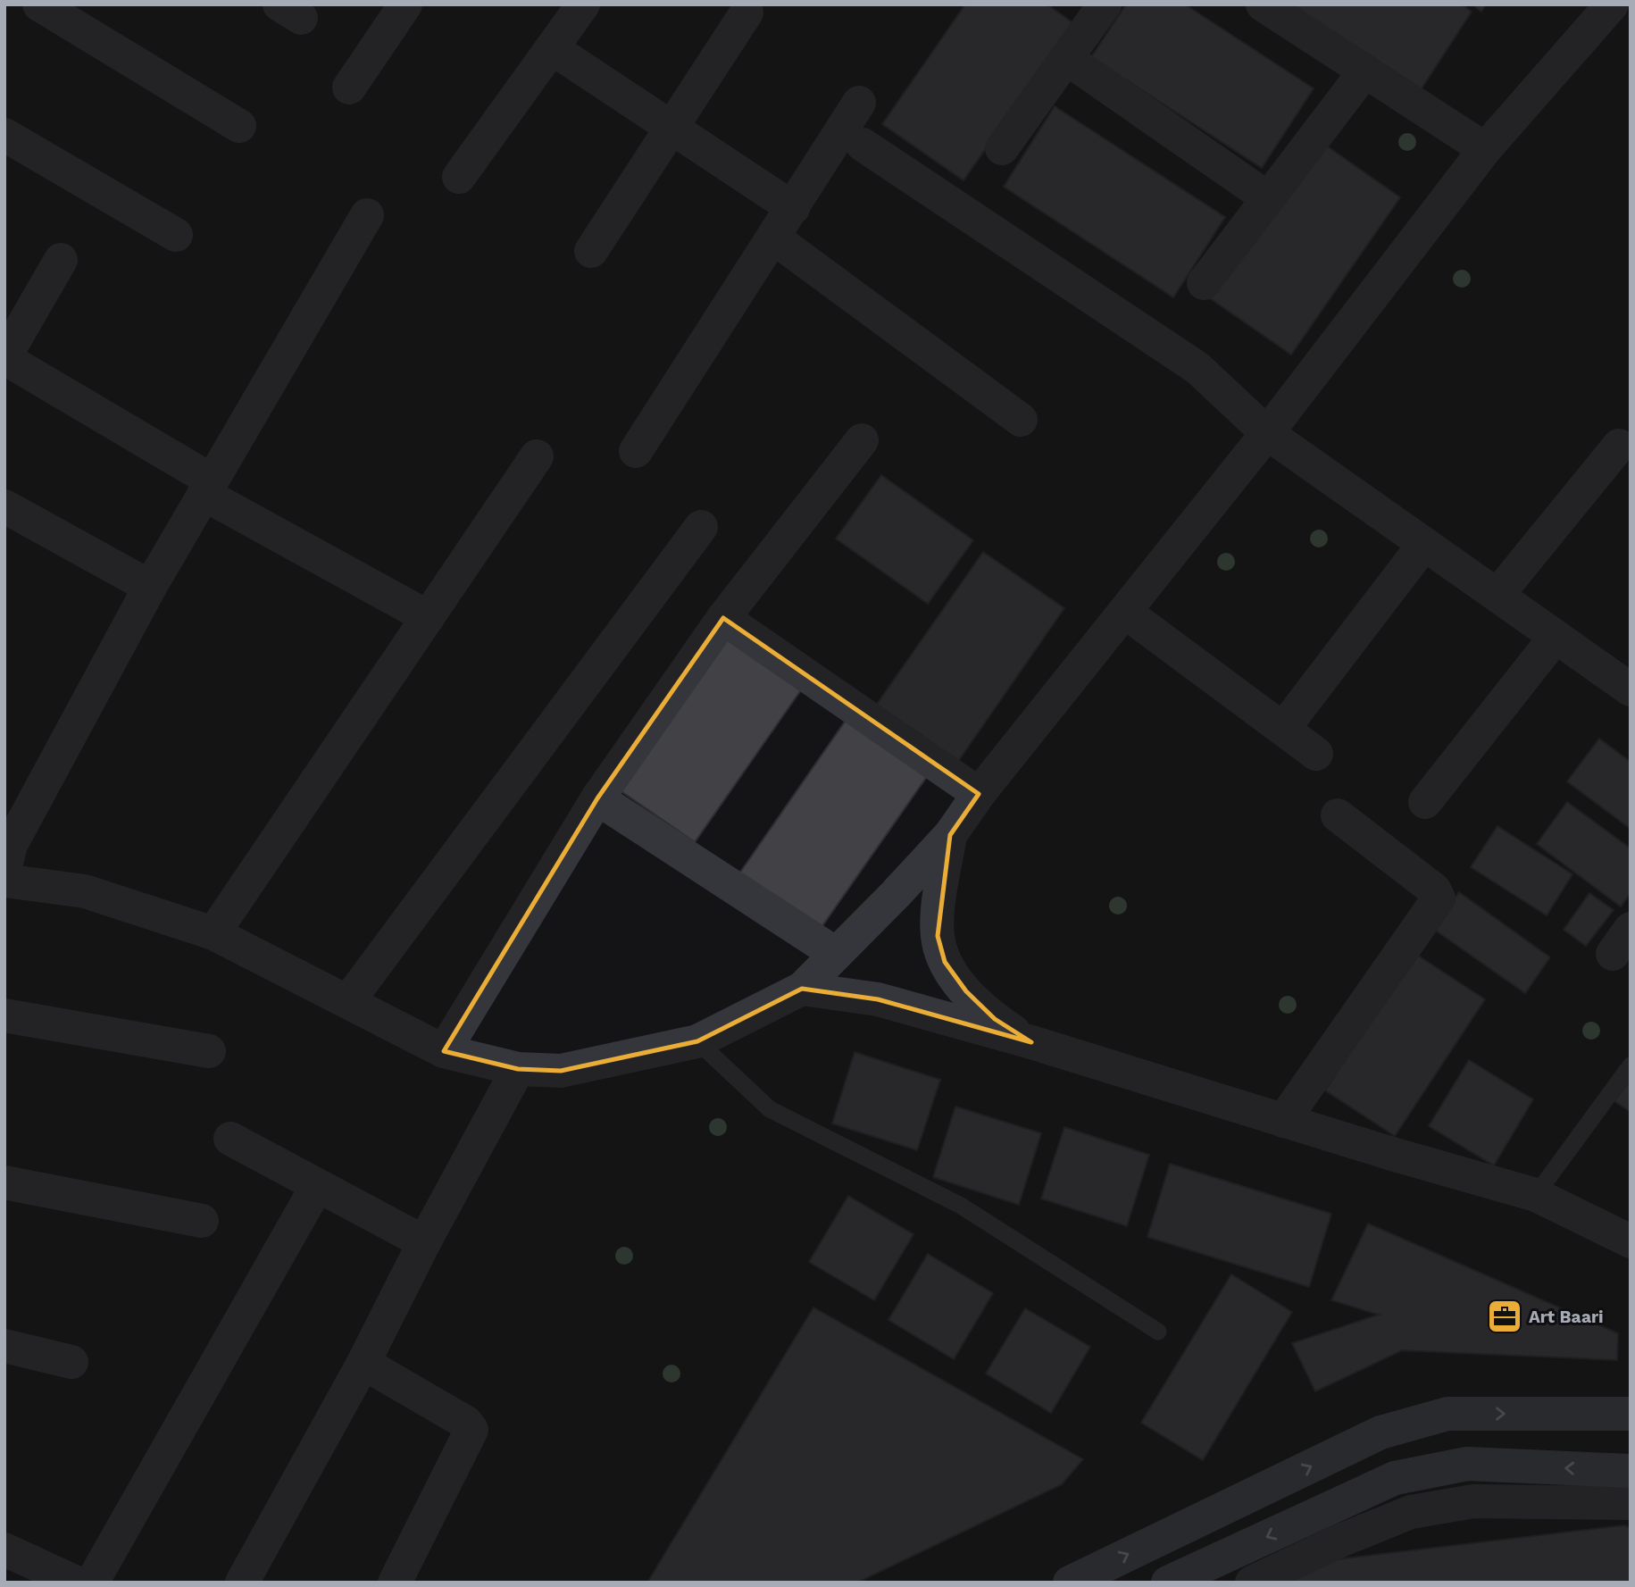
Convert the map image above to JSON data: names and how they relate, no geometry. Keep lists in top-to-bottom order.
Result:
{
  "places": {
    "office": ["Art Baari"]
  }
}
